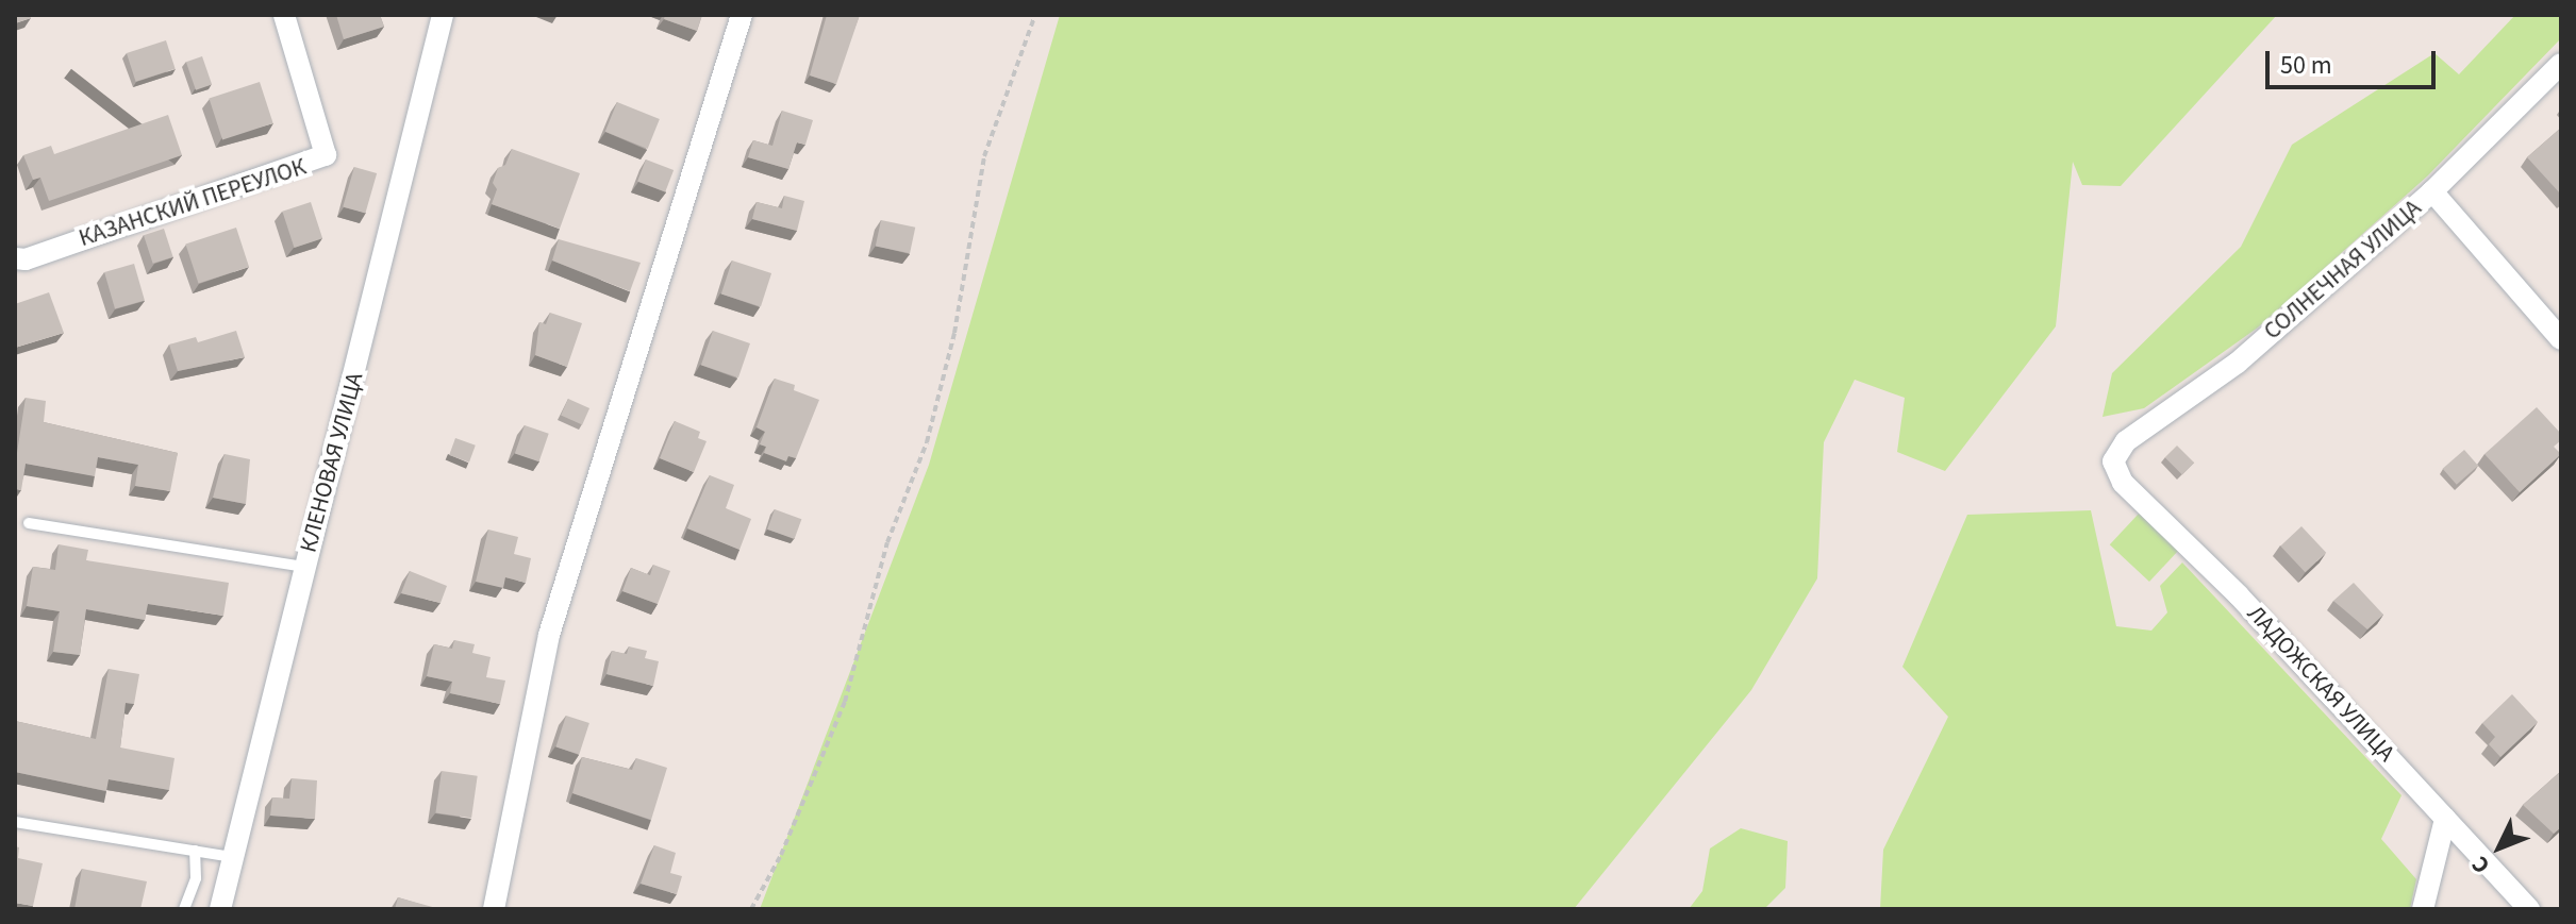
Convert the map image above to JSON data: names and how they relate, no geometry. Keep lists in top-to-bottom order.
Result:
{
  "streets": {
    "street": [
      "КАЗАНСКИЙ ПЕРЕУЛОК",
      "СОЛНЕЧНАЯ УЛИЦА",
      "КЛЕНОВАЯ УЛИЦА",
      "ЛАДОЖСКАЯ УЛИЦА"
    ]
  },
  "crossings": [
    ["СОЛНЕЧНАЯ УЛИЦА", "ЛАДОЖСКАЯ УЛИЦА"]
  ],
  "scale_bar": "50 m",
  "north": "bottom left"
}
